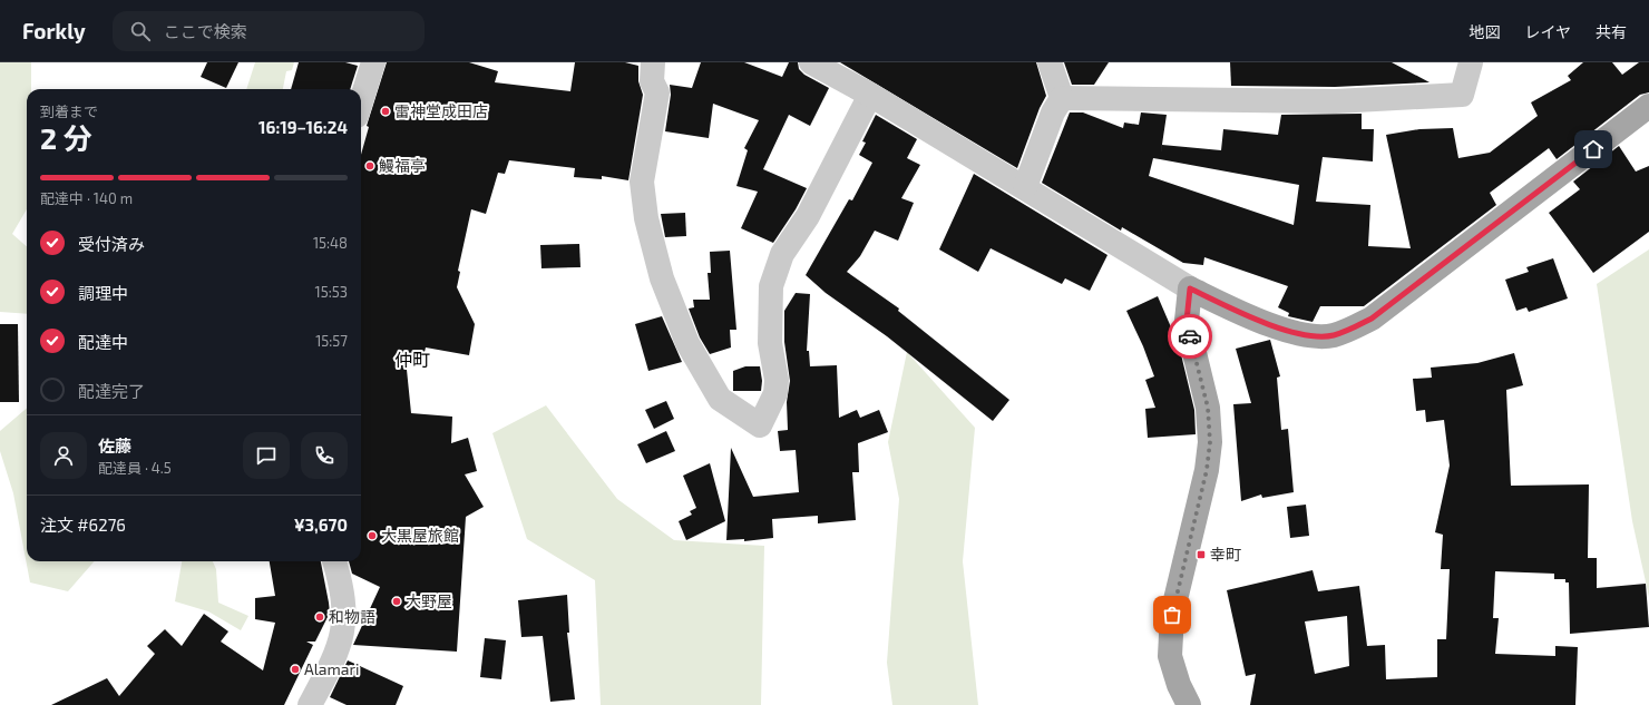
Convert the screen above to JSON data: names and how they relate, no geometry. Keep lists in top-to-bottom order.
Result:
{
  "districts": ["仲町"],
  "places": {
    "other": [
      "雷神堂成田店",
      "鰻福亭",
      "大黒屋旅館",
      "大野屋",
      "和物語",
      "Alamari"
    ],
    "transit": ["幸町"]
  },
  "page": {
    "header": "Forkly",
    "search": "ここで検索",
    "nav": ["地図", "レイヤ", "共有"],
    "heading": ["2 分", "到着まで", "16:19–16:24"],
    "panel": [
      "佐藤",
      "配達員 · 4.5",
      "注文 #6276",
      "¥3,670"
    ],
    "bar": "配達中 · 140 m",
    "list": [
      ["受付済み", "15:48"],
      ["調理中", "15:53"],
      ["配達中", "15:57"],
      "配達完了"
    ]
  }
}
